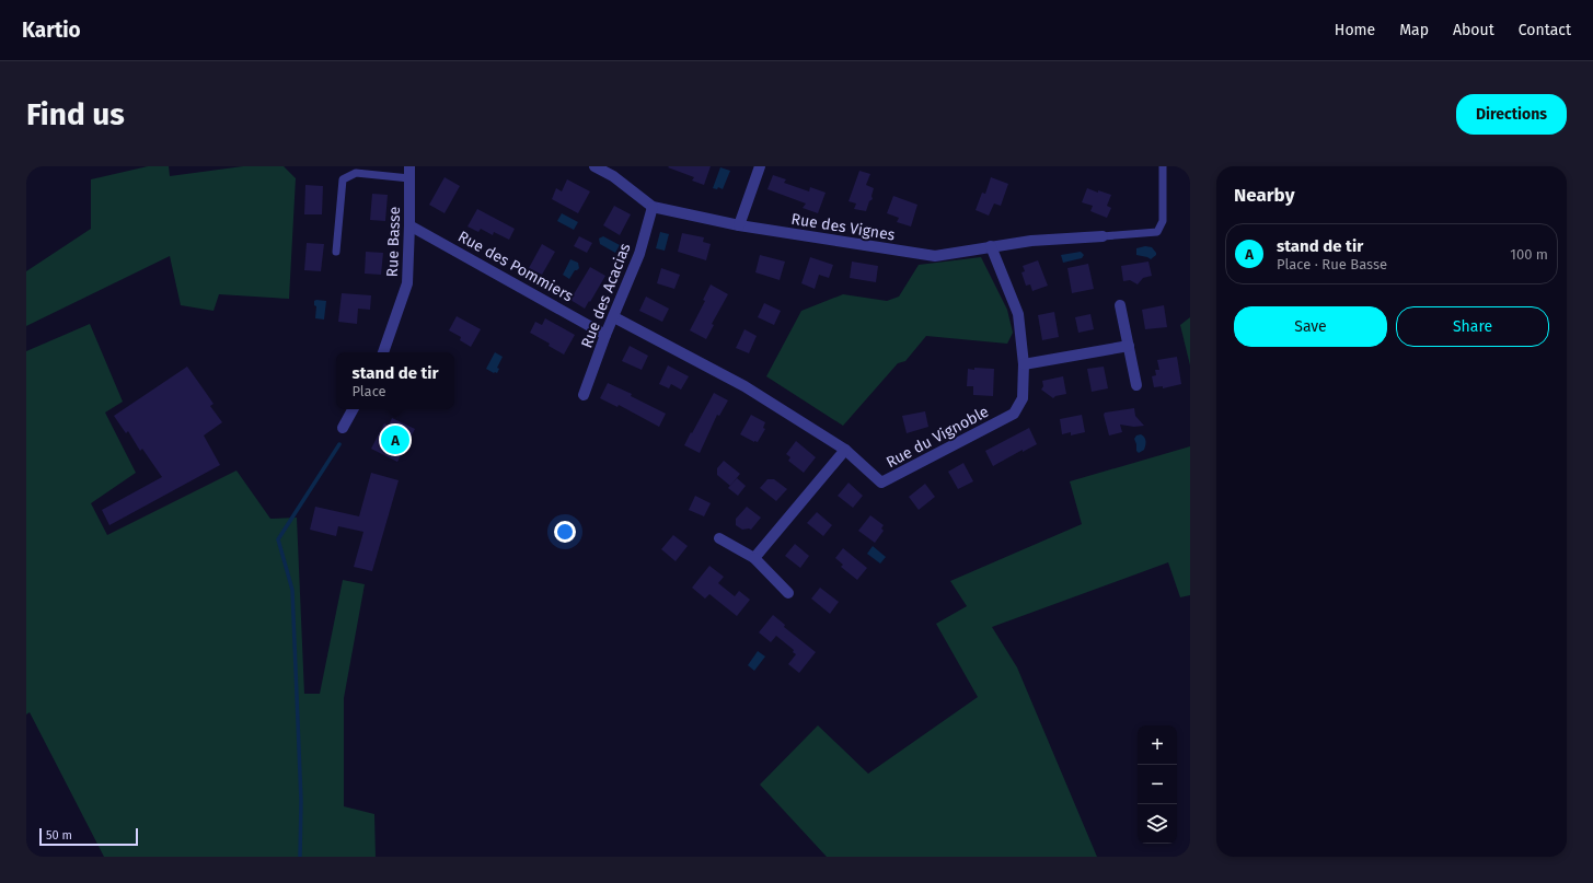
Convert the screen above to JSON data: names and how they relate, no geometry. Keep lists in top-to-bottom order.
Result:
{
  "streets": {
    "street": [
      "Rue des Vignes",
      "Rue Basse",
      "Rue des Pommiers",
      "Rue des Acacias",
      "Rue du Vignoble"
    ]
  },
  "crossings": [
    ["Rue des Vignes", "Rue des Acacias"],
    ["Rue des Vignes", "Rue du Vignoble"],
    ["Rue Basse", "Rue des Pommiers"],
    ["Rue des Pommiers", "Rue des Acacias"],
    ["Rue des Acacias", "Rue du Vignoble"]
  ],
  "scale_bar": "50 m",
  "page": {
    "header": "Kartio",
    "nav": [
      "Home",
      "Map",
      "About",
      "Contact"
    ],
    "buttons": [
      "Directions",
      ["Save", "Share"]
    ],
    "title": "Find us",
    "heading": "Nearby",
    "list": [
      {
        "mark": "A",
        "name": "stand de tir",
        "note": "Place · Rue Basse",
        "value": "100 m"
      }
    ],
    "popup": ["stand de tir", "Place"],
    "pins": "A",
    "map_buttons": ["+", "−"],
    "scale": "50 m"
  }
}
